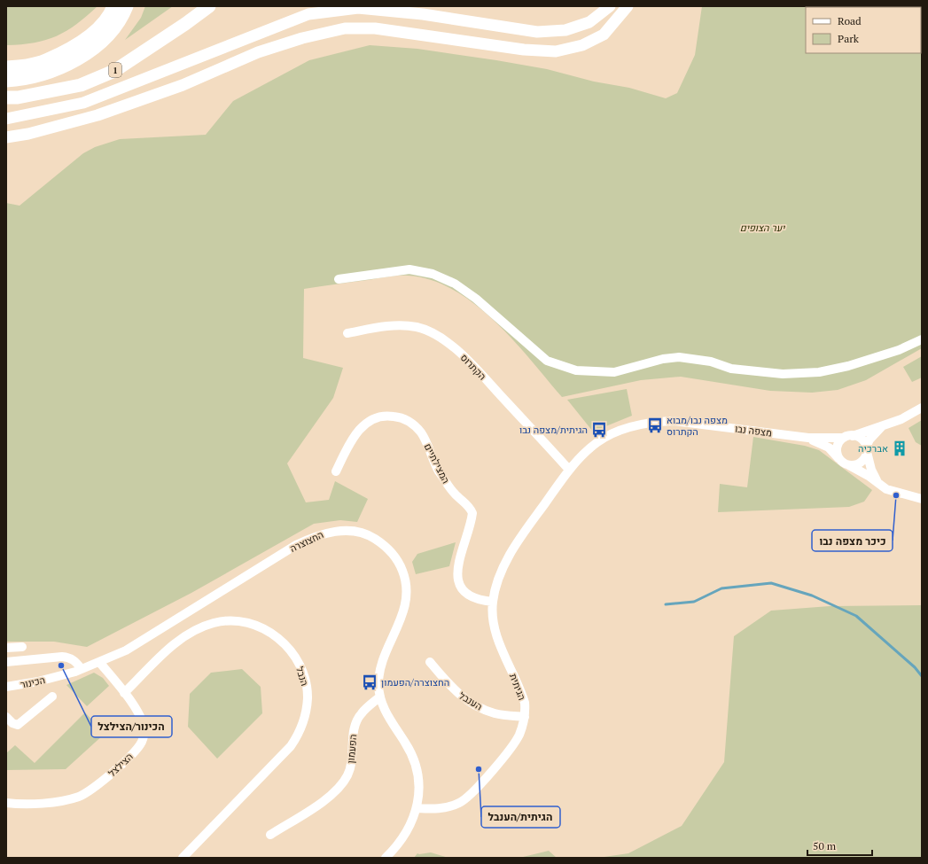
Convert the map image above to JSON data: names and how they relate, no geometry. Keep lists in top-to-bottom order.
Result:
{
  "streets": {
    "highway": ["1"],
    "street": [
      "הקתרוס",
      "מצפה נבו",
      "המצילתיים",
      "החצוצרה",
      "הנבל",
      "הכינור",
      "הגיתית",
      "הענבל",
      "הפעמון",
      "הצילצל"
    ]
  },
  "crossings": [
    ["הקתרוס", "מצפה נבו"],
    ["הקתרוס", "הגיתית"],
    ["מצפה נבו", "הגיתית"],
    ["המצילתיים", "הגיתית"],
    ["החצוצרה", "הכינור"],
    ["החצוצרה", "הגיתית"],
    ["החצוצרה", "הפעמון"],
    ["החצוצרה", "הצילצל"],
    ["הנבל", "הצילצל"],
    ["הכינור", "הצילצל"],
    ["הגיתית", "הענבל"]
  ],
  "parks": ["יער הצופים"],
  "places": {
    "bus stop": ["מצפה נבו/מבוא הקתרוס", "הגיתית/מצפה נבו", "החצוצרה/הפעמון"],
    "building": ["אברכיה"],
    "other": ["כיכר מצפה נבו", "הכינור/הצילצל", "הגיתית/הענבל"]
  },
  "legend": ["Road", "Park"],
  "scale_bar": "50 m"
}
